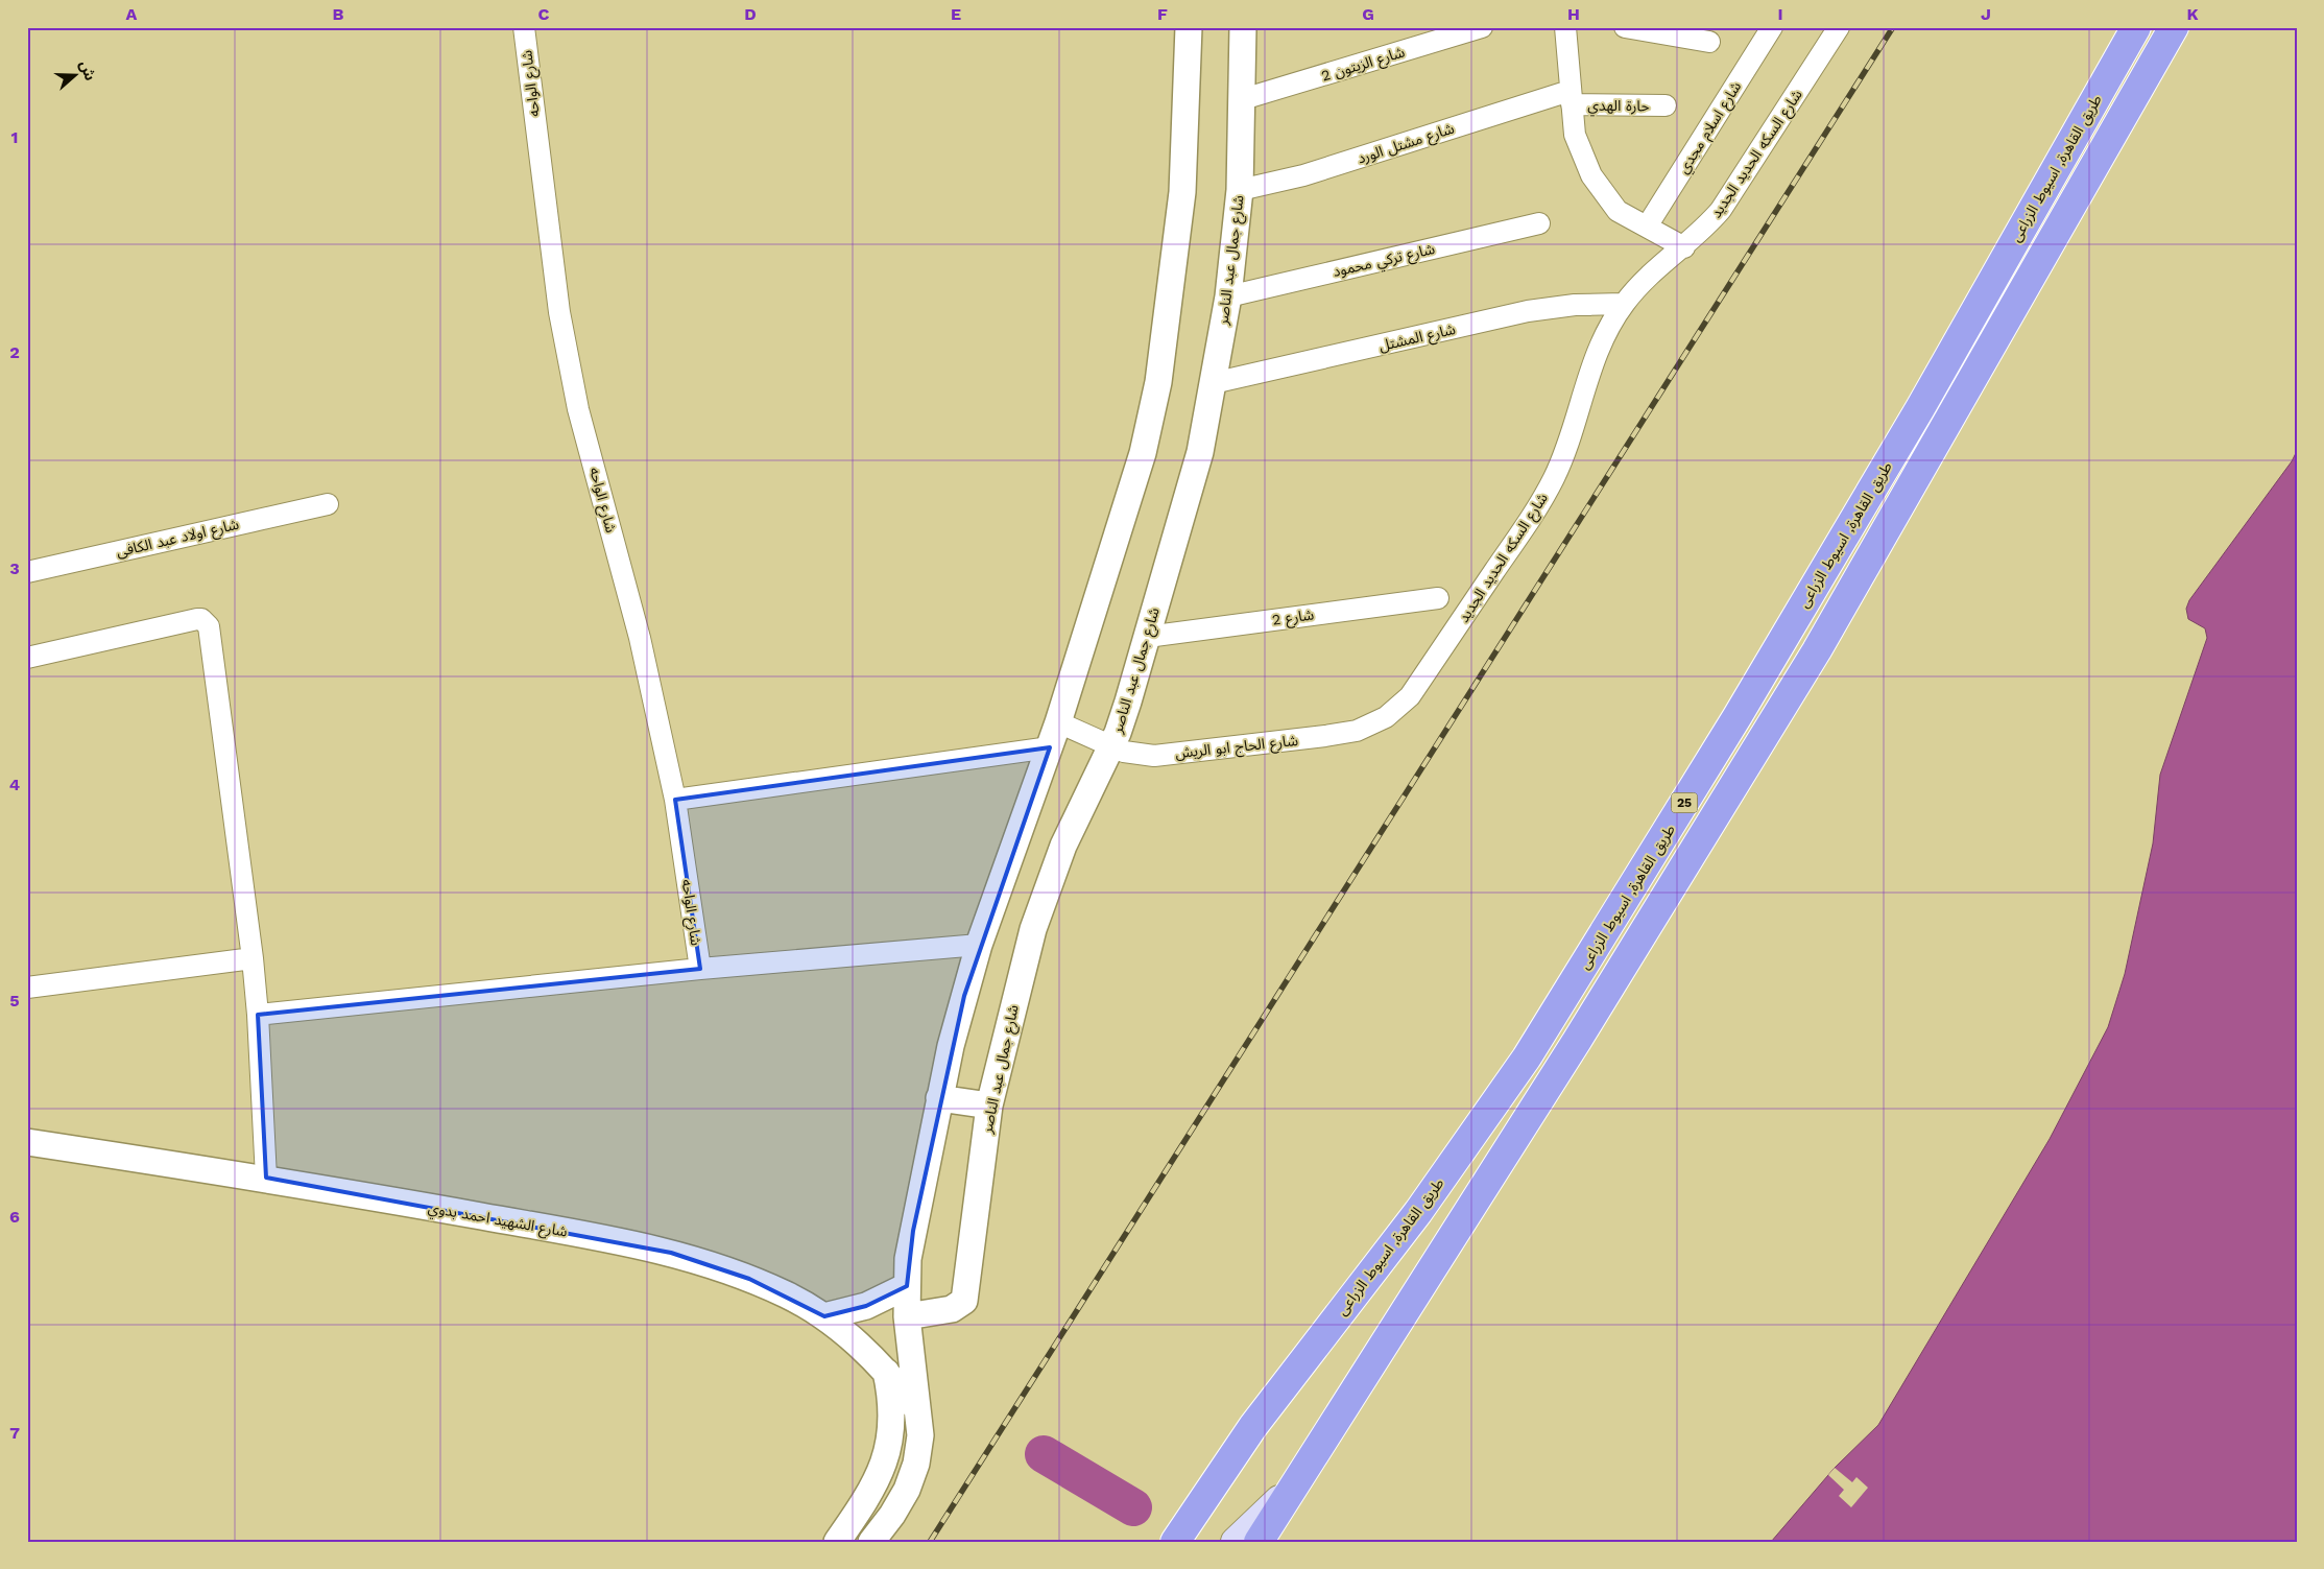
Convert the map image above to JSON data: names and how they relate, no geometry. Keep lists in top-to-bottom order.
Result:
{
  "streets": {
    "highway": ["طريق القاهرة, اسيوط الزراعى", "25"],
    "street": [
      "شارع الزيتون 2",
      "شارع الواحه",
      "حارة الهدي",
      "شارع اسلام مجدي",
      "شارع مشتل الورد",
      "شارع السكه الحديد الجديد",
      "شارع جمال عبد الناصر",
      "شارع تركي محمود",
      "شارع المشتل",
      "شارع اولاد عبد الكافى",
      "شارع 2",
      "شارع الحاج ابو الريش",
      "شارع الشهيد احمد بدوي"
    ]
  },
  "crossings": [
    ["شارع الزيتون 2", "شارع جمال عبد الناصر"],
    ["حارة الهدي", "شارع مشتل الورد"],
    ["شارع مشتل الورد", "شارع جمال عبد الناصر"],
    ["شارع السكه الحديد الجديد", "شارع المشتل"],
    ["شارع السكه الحديد الجديد", "شارع الحاج ابو الريش"],
    ["شارع جمال عبد الناصر", "شارع تركي محمود"],
    ["شارع جمال عبد الناصر", "شارع المشتل"],
    ["شارع جمال عبد الناصر", "شارع 2"],
    ["شارع جمال عبد الناصر", "شارع الحاج ابو الريش"]
  ],
  "north": "right",
  "grid": {
    "columns": [
      "A",
      "B",
      "C",
      "D",
      "E",
      "F",
      "G",
      "H",
      "I",
      "J",
      "K"
    ],
    "rows": [
      "1",
      "2",
      "3",
      "4",
      "5",
      "6",
      "7"
    ]
  }
}
